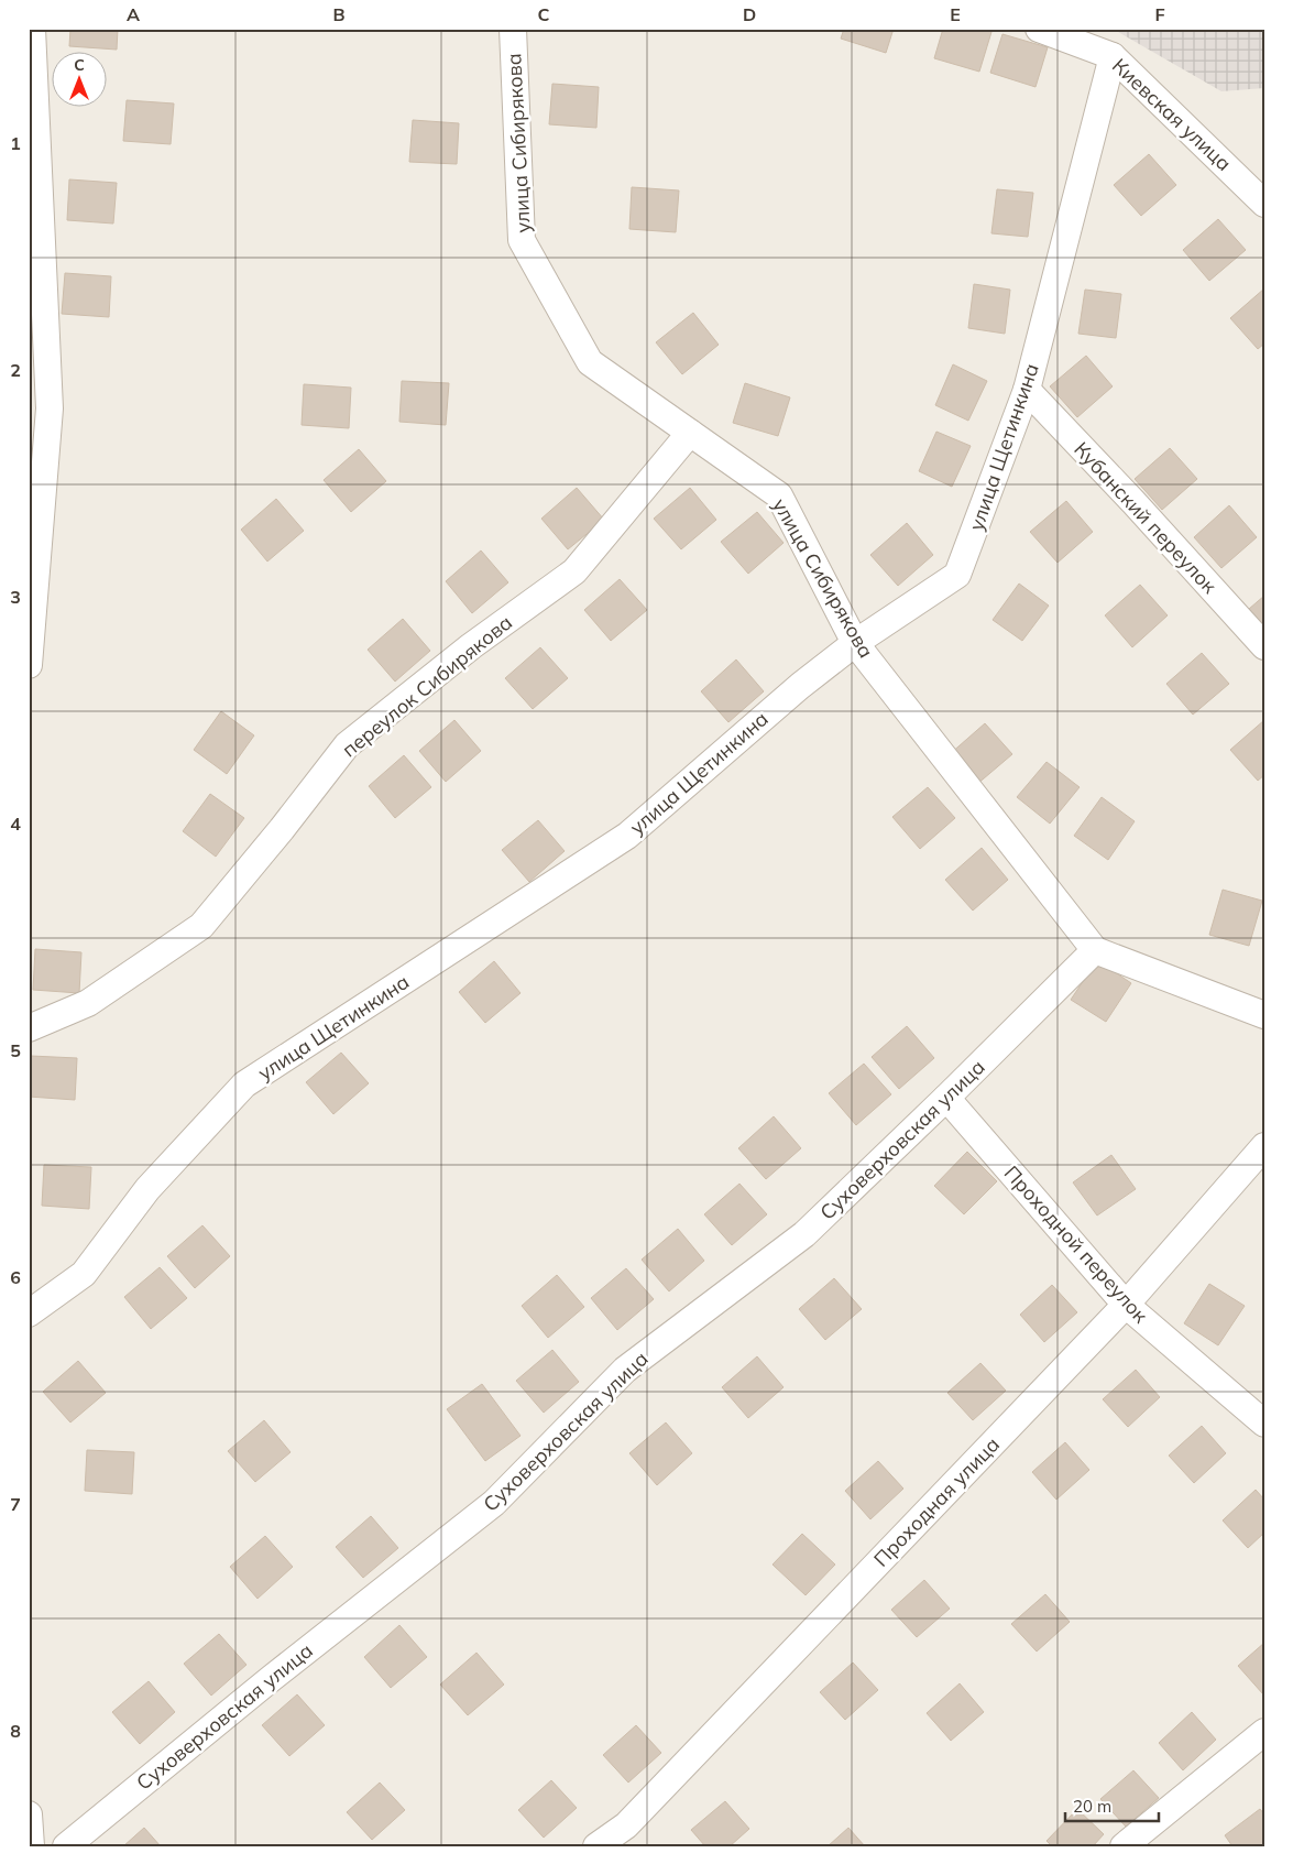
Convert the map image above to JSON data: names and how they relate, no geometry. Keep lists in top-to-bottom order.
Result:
{
  "streets": {
    "street": [
      "Киевская улица",
      "улица Сибирякова",
      "улица Щетинкина",
      "Кубанский переулок",
      "переулок Сибирякова",
      "Суховерховская улица",
      "Проходной переулок",
      "Проходная улица"
    ]
  },
  "crossings": [
    ["Киевская улица", "улица Щетинкина"],
    ["улица Сибирякова", "улица Щетинкина"],
    ["улица Сибирякова", "переулок Сибирякова"],
    ["улица Сибирякова", "Суховерховская улица"],
    ["улица Щетинкина", "Кубанский переулок"],
    ["Суховерховская улица", "Проходной переулок"],
    ["Проходной переулок", "Проходная улица"]
  ],
  "scale_bar": "20 m",
  "north": "top",
  "grid": {
    "columns": [
      "A",
      "B",
      "C",
      "D",
      "E",
      "F"
    ],
    "rows": [
      "1",
      "2",
      "3",
      "4",
      "5",
      "6",
      "7",
      "8"
    ]
  }
}
